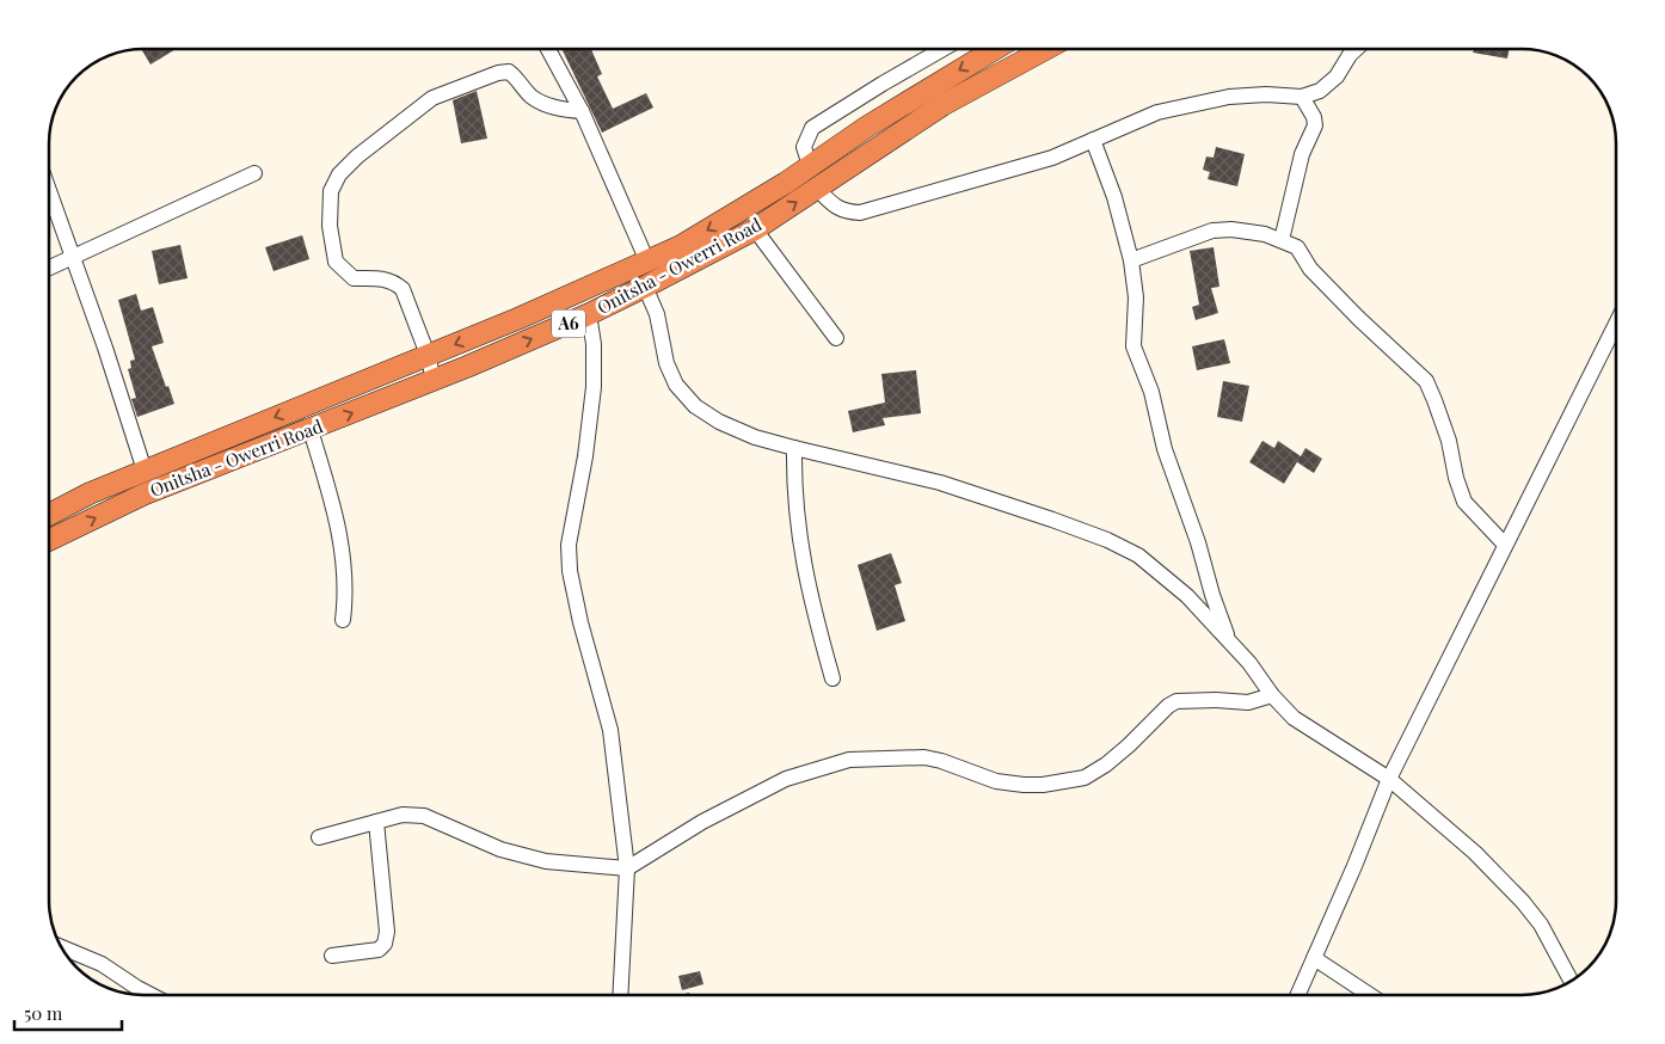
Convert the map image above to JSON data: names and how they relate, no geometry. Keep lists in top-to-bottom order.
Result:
{
  "streets": {
    "highway": ["Onitsha - Owerri Road", "A6"]
  },
  "scale_bar": "50 m"
}
